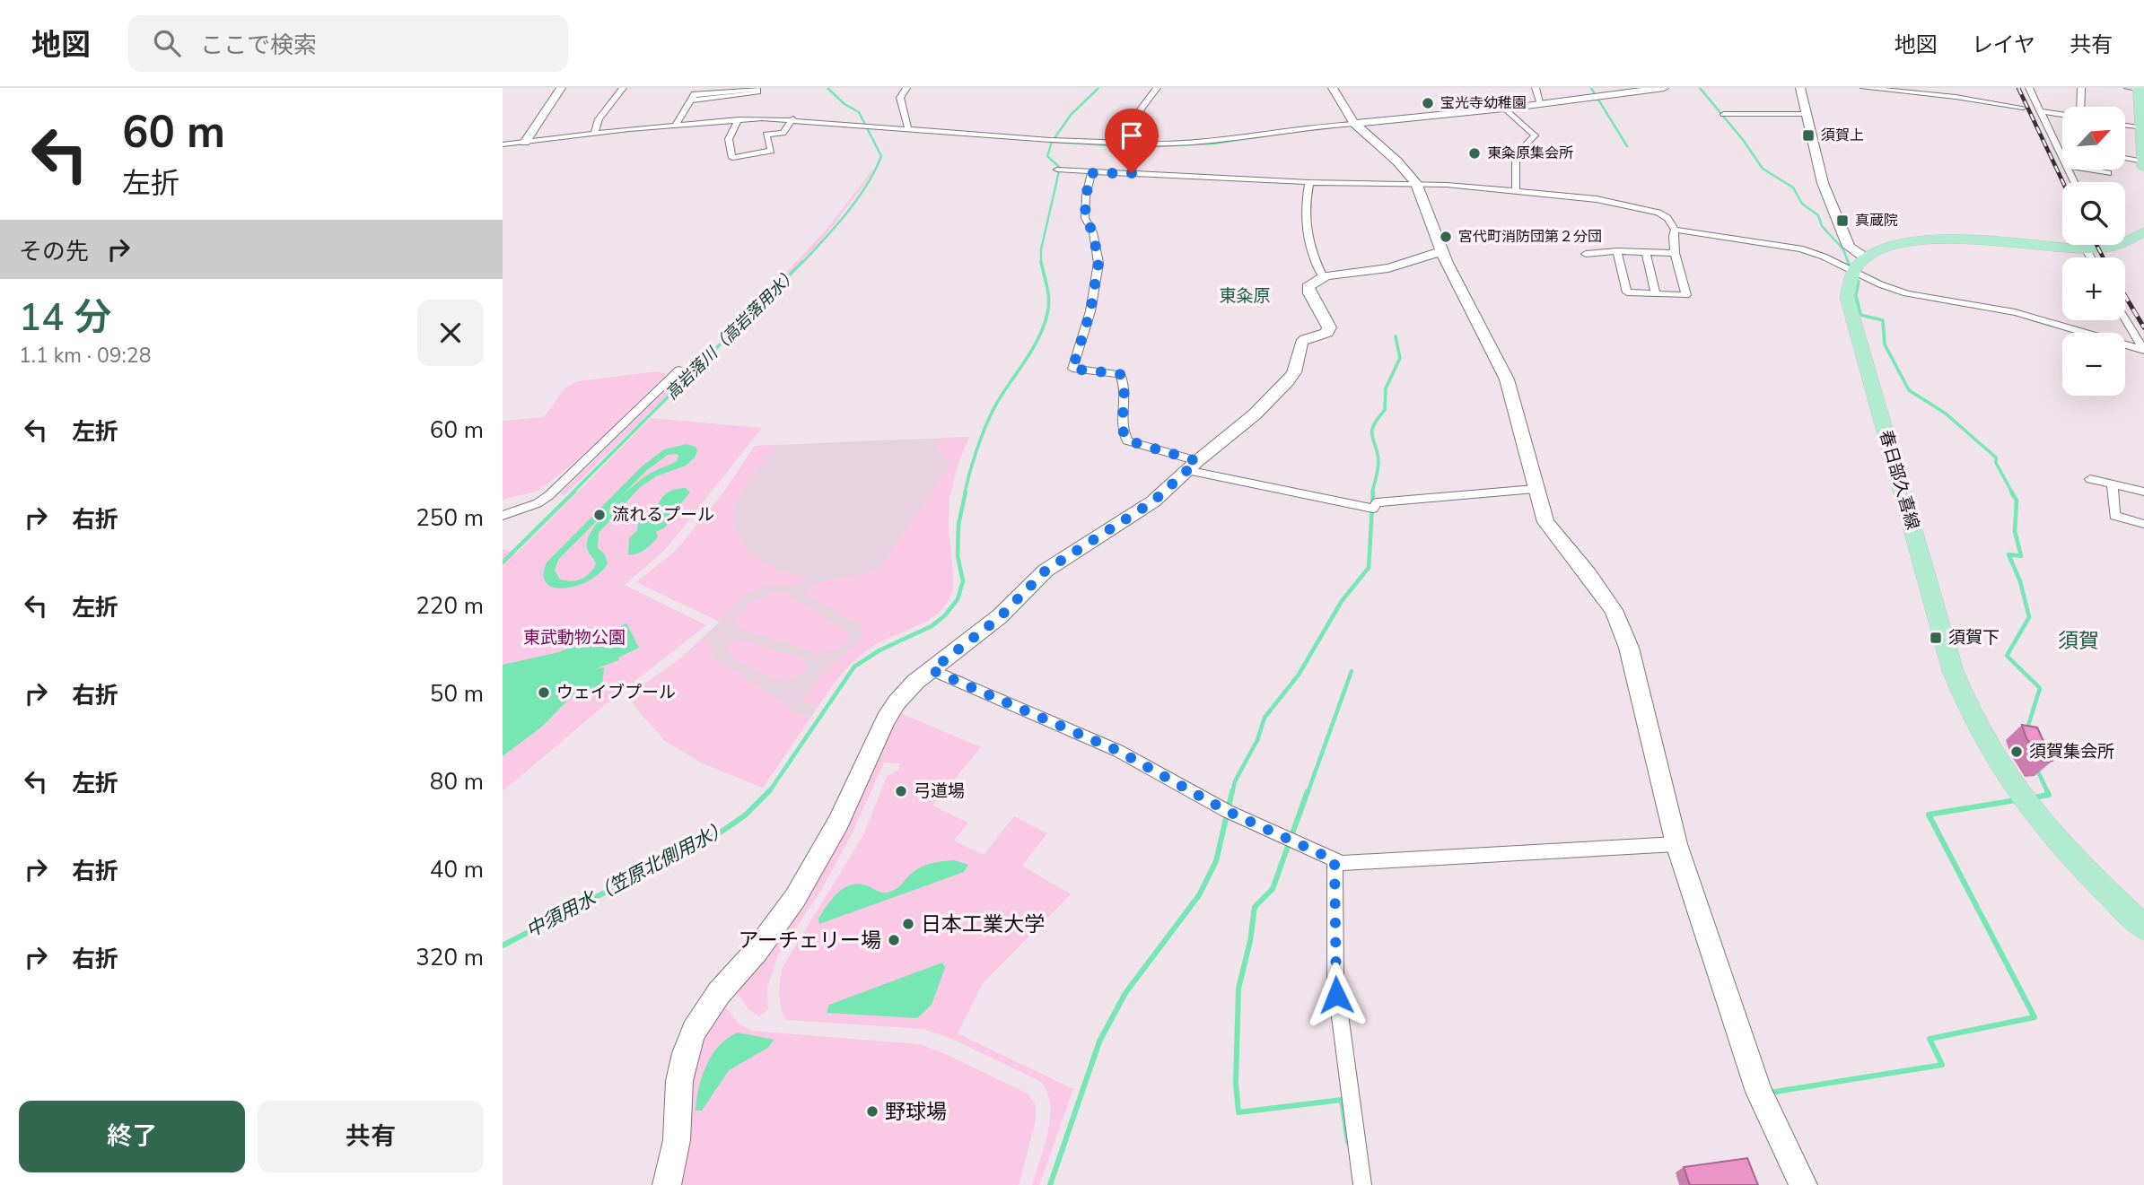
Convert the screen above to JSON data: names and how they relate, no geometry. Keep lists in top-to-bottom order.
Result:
{
  "streets": {
    "main road": ["春日部久喜線"]
  },
  "districts": ["東粂原", "須賀"],
  "water": ["高岩落川（高岩落用水）", "中須用水（笠原北側用水）"],
  "parks": ["東武動物公園"],
  "places": {
    "other": [
      "宝光寺幼稚園",
      "東粂原集会所",
      "宮代町消防団第２分団",
      "流れるプール",
      "ウェイブプール",
      "須賀集会所",
      "弓道場",
      "日本工業大学",
      "アーチェリー場",
      "野球場"
    ],
    "transit": ["須賀上", "真蔵院", "須賀下"]
  },
  "north": "top right",
  "page": {
    "header": "地図",
    "search": "ここで検索",
    "nav": ["地図", "レイヤ", "共有"],
    "turn": ["60 m", "左折"],
    "map_buttons": ["+", "−"],
    "then": "その先",
    "heading": ["14 分", "1.1 km · 09:28"],
    "list": [
      {
        "name": "左折",
        "value": "60 m"
      },
      {
        "name": "右折",
        "value": "250 m"
      },
      {
        "name": "左折",
        "value": "220 m"
      },
      {
        "name": "右折",
        "value": "50 m"
      },
      {
        "name": "左折",
        "value": "80 m"
      },
      {
        "name": "右折",
        "value": "40 m"
      },
      {
        "name": "右折",
        "value": "320 m"
      }
    ],
    "buttons": ["終了", "共有"]
  }
}
